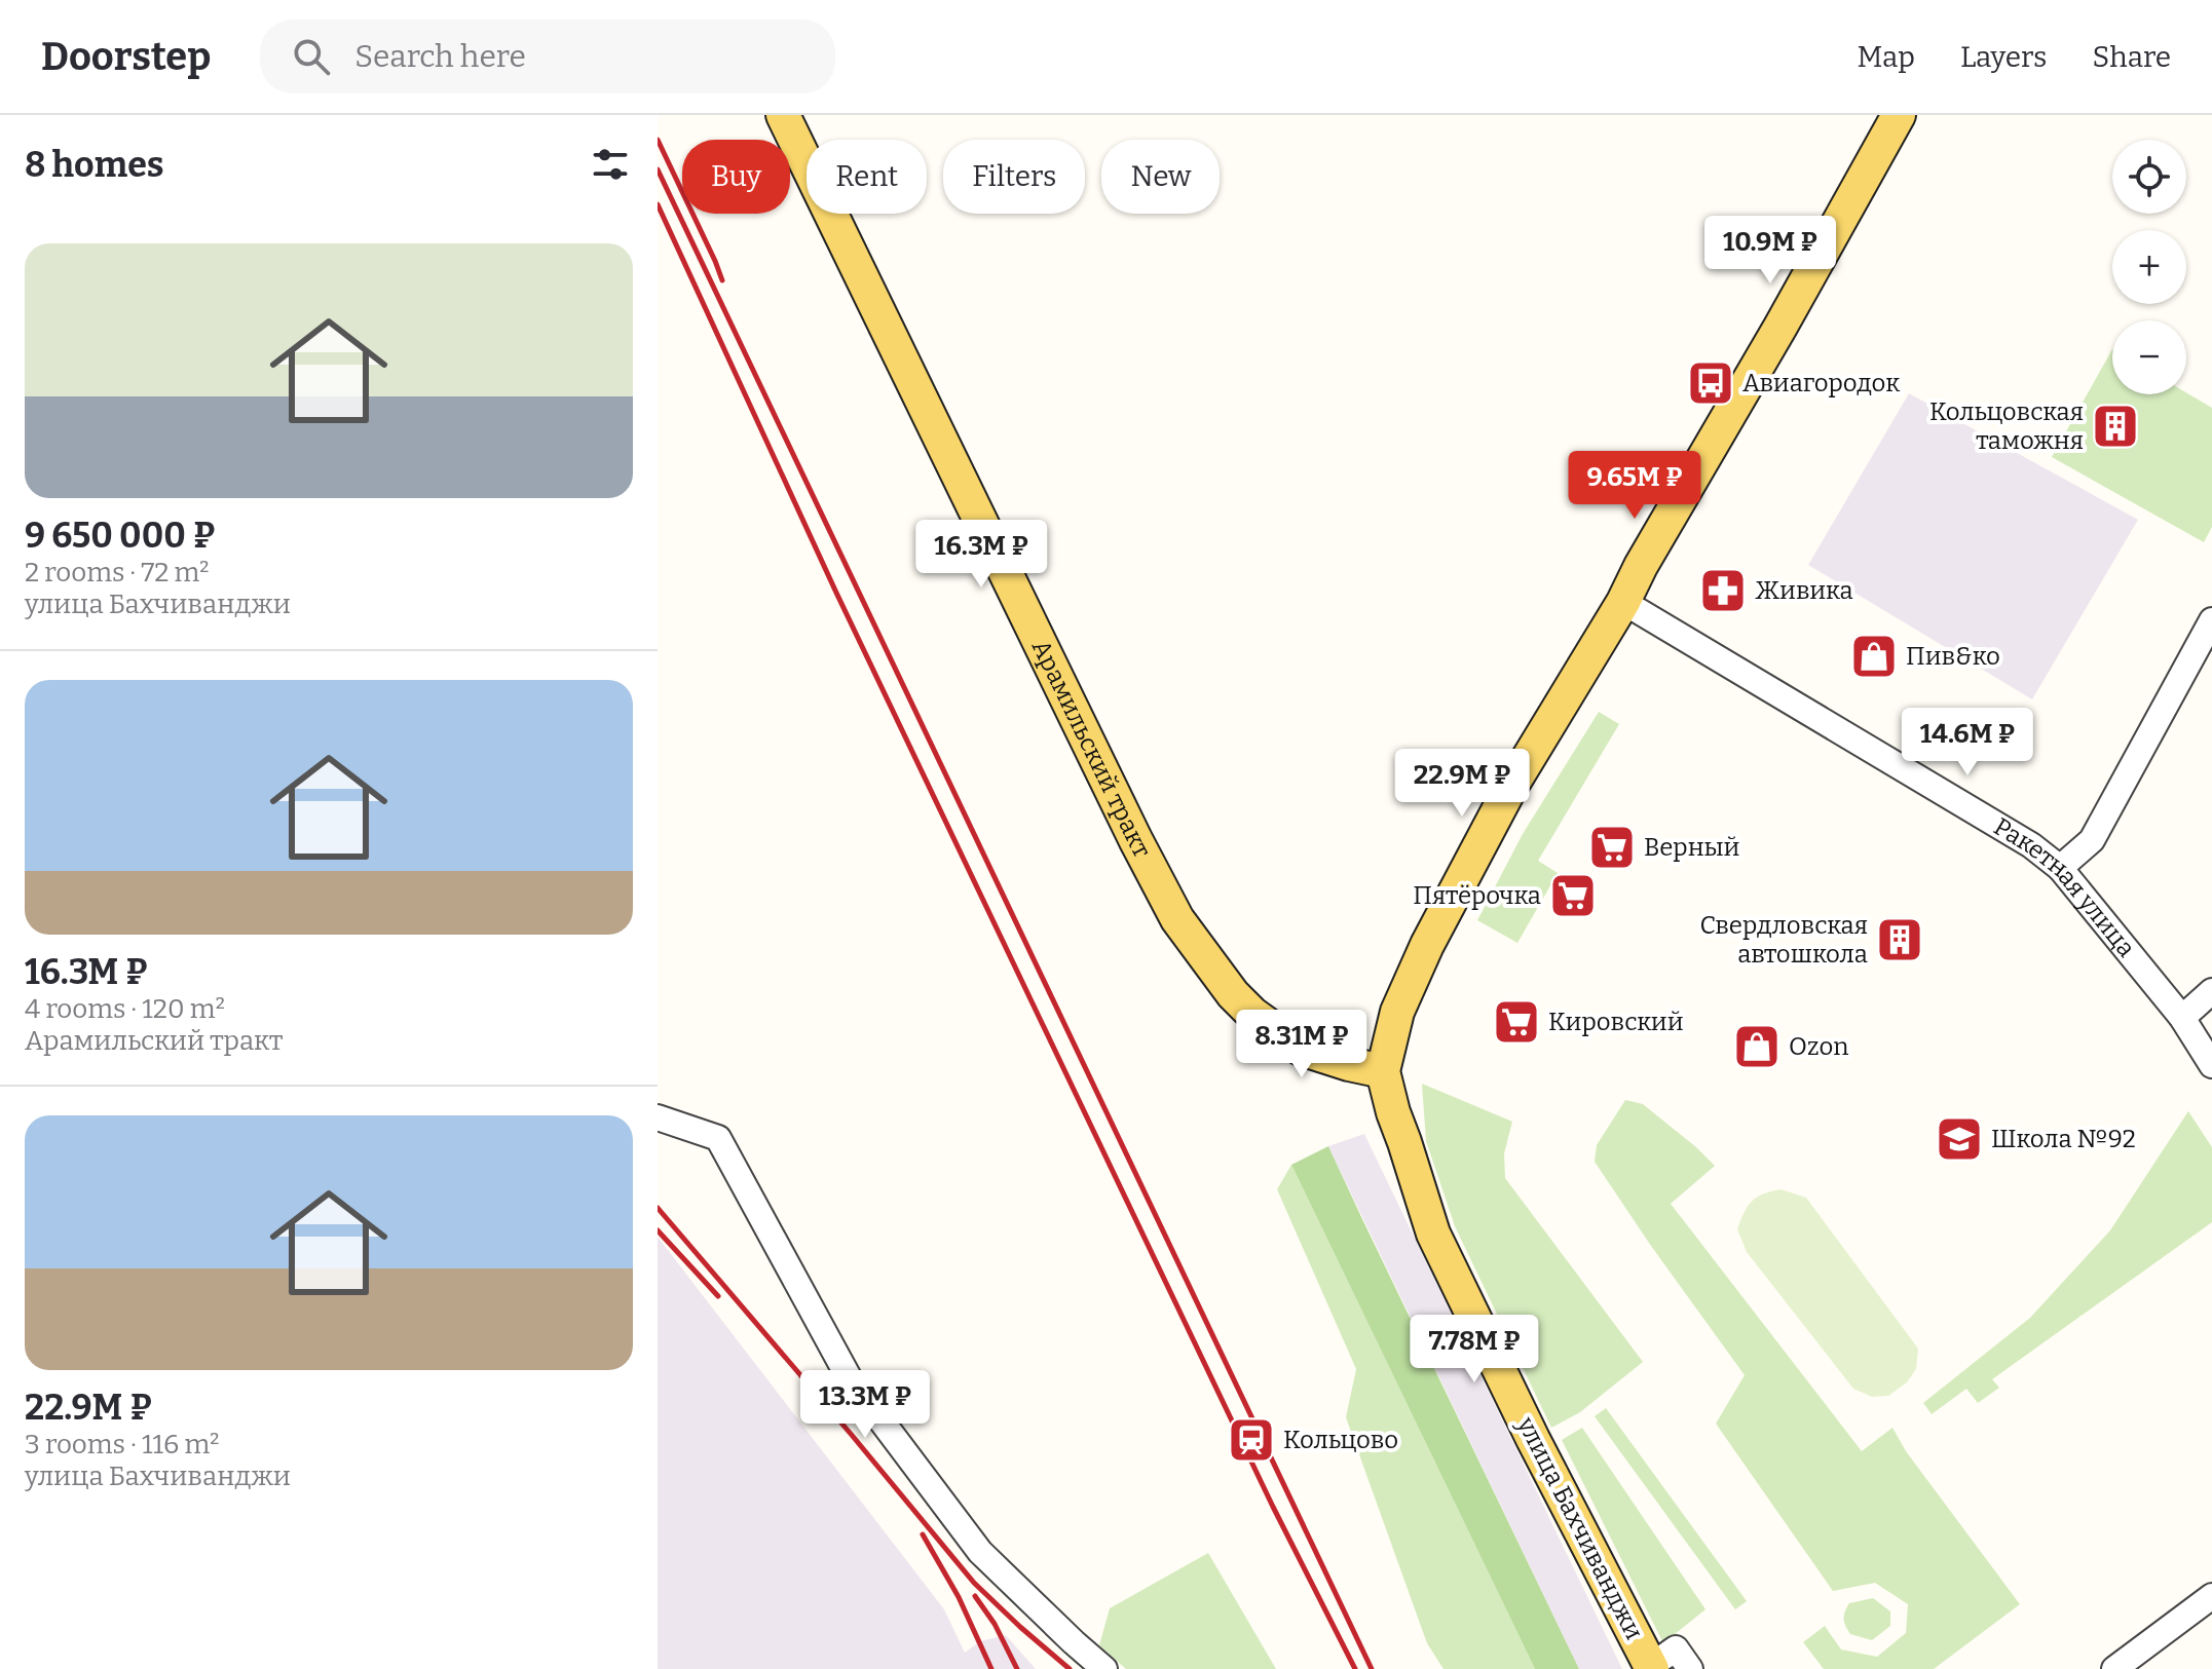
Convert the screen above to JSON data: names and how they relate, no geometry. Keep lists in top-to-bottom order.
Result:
{
  "streets": {
    "main road": ["Арамильский тракт", "улица Бахчиванджи"],
    "street": ["Ракетная улица"]
  },
  "crossings": [
    ["Арамильский тракт", "улица Бахчиванджи"],
    ["Ракетная улица", "улица Бахчиванджи"]
  ],
  "places": {
    "bus stop": ["Авиагородок"],
    "building": ["Кольцовская таможня", "Свердловская автошкола"],
    "pharmacy": ["Живика"],
    "shop": ["Пив&ко", "Ozon"],
    "supermarket": ["Верный", "Пятёрочка", "Кировский"],
    "school or university": ["Школа №92"],
    "station": ["Кольцово"]
  },
  "page": {
    "header": "Doorstep",
    "search": "Search here",
    "nav": ["Map", "Layers", "Share"],
    "heading": "8 homes",
    "map_buttons": ["+", "−"],
    "chip": [
      "Buy",
      "Rent",
      "Filters",
      "New"
    ],
    "list": [
      {
        "name": "9 650 000 ₽",
        "note": "2 rooms · 72 m² · улица Бахчиванджи"
      },
      {
        "name": "16.3M ₽",
        "note": "4 rooms · 120 m² · Арамильский тракт"
      },
      {
        "name": "22.9M ₽",
        "note": "3 rooms · 116 m² · улица Бахчиванджи"
      }
    ],
    "price": [
      "10.9M ₽",
      "9.65M ₽",
      "16.3M ₽",
      "14.6M ₽",
      "22.9M ₽",
      "8.31M ₽",
      "7.78M ₽",
      "13.3M ₽"
    ]
  }
}
